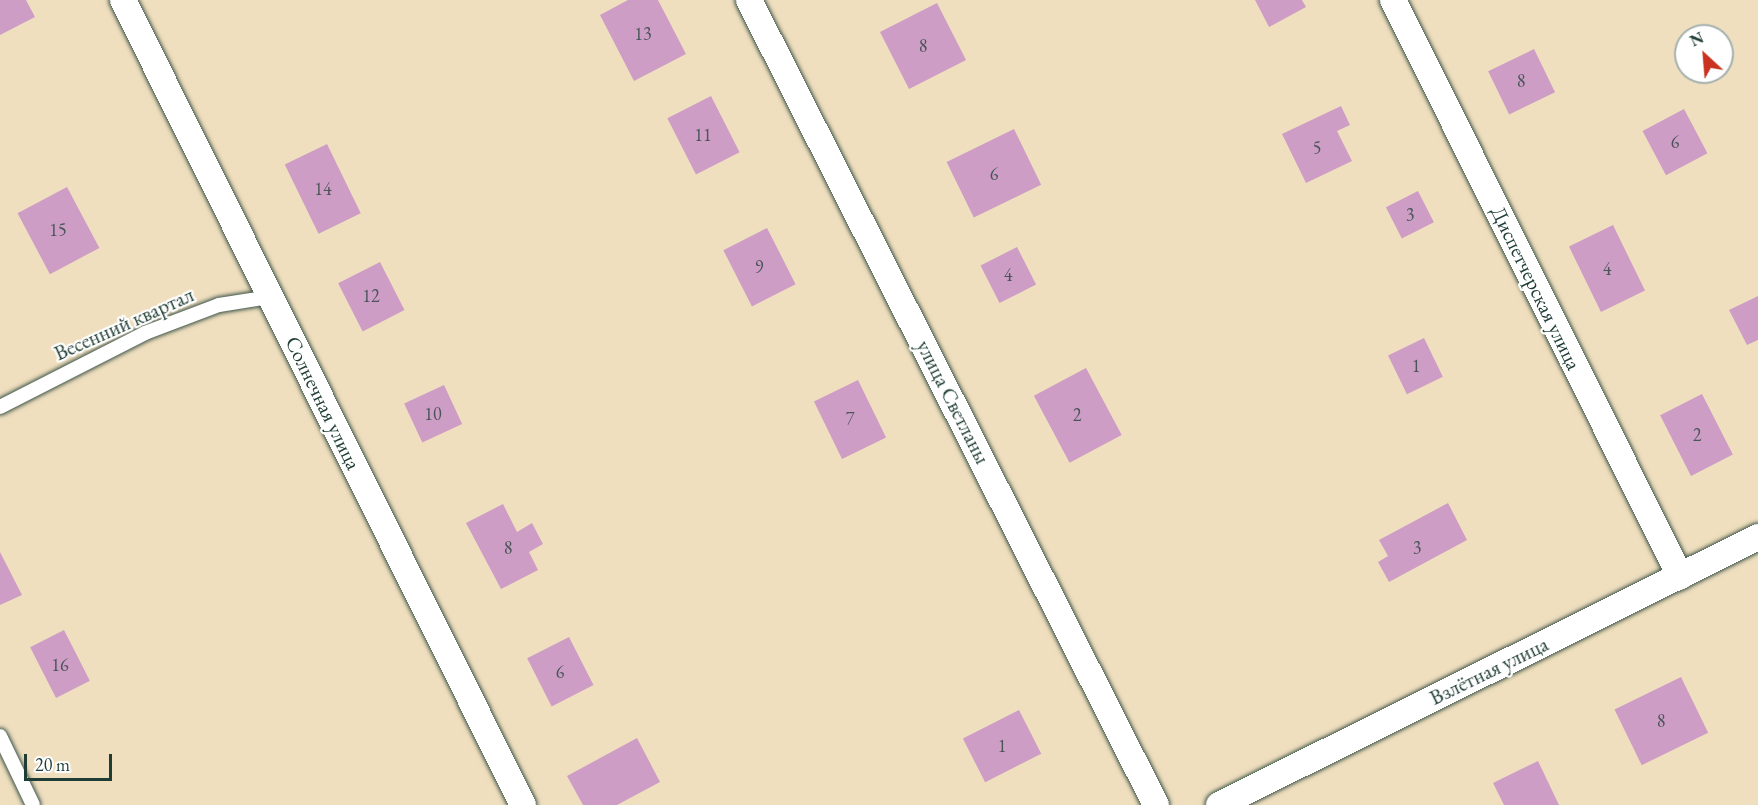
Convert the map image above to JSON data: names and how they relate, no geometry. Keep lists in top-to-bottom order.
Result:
{
  "streets": {
    "street": [
      "Диспетчерская улица",
      "улица Светланы",
      "Солнечная улица",
      "Взлётная улица"
    ],
    "lane": ["Весенний квартал"]
  },
  "crossings": [
    ["Диспетчерская улица", "Взлётная улица"],
    ["Весенний квартал", "Солнечная улица"]
  ],
  "house_numbers": [
    "13",
    "8",
    "8",
    "11",
    "6",
    "5",
    "6",
    "14",
    "3",
    "15",
    "9",
    "4",
    "4",
    "12",
    "1",
    "10",
    "2",
    "7",
    "2",
    "8",
    "3",
    "16",
    "6",
    "8",
    "1"
  ],
  "scale_bar": "20 m",
  "north": "top left"
}
